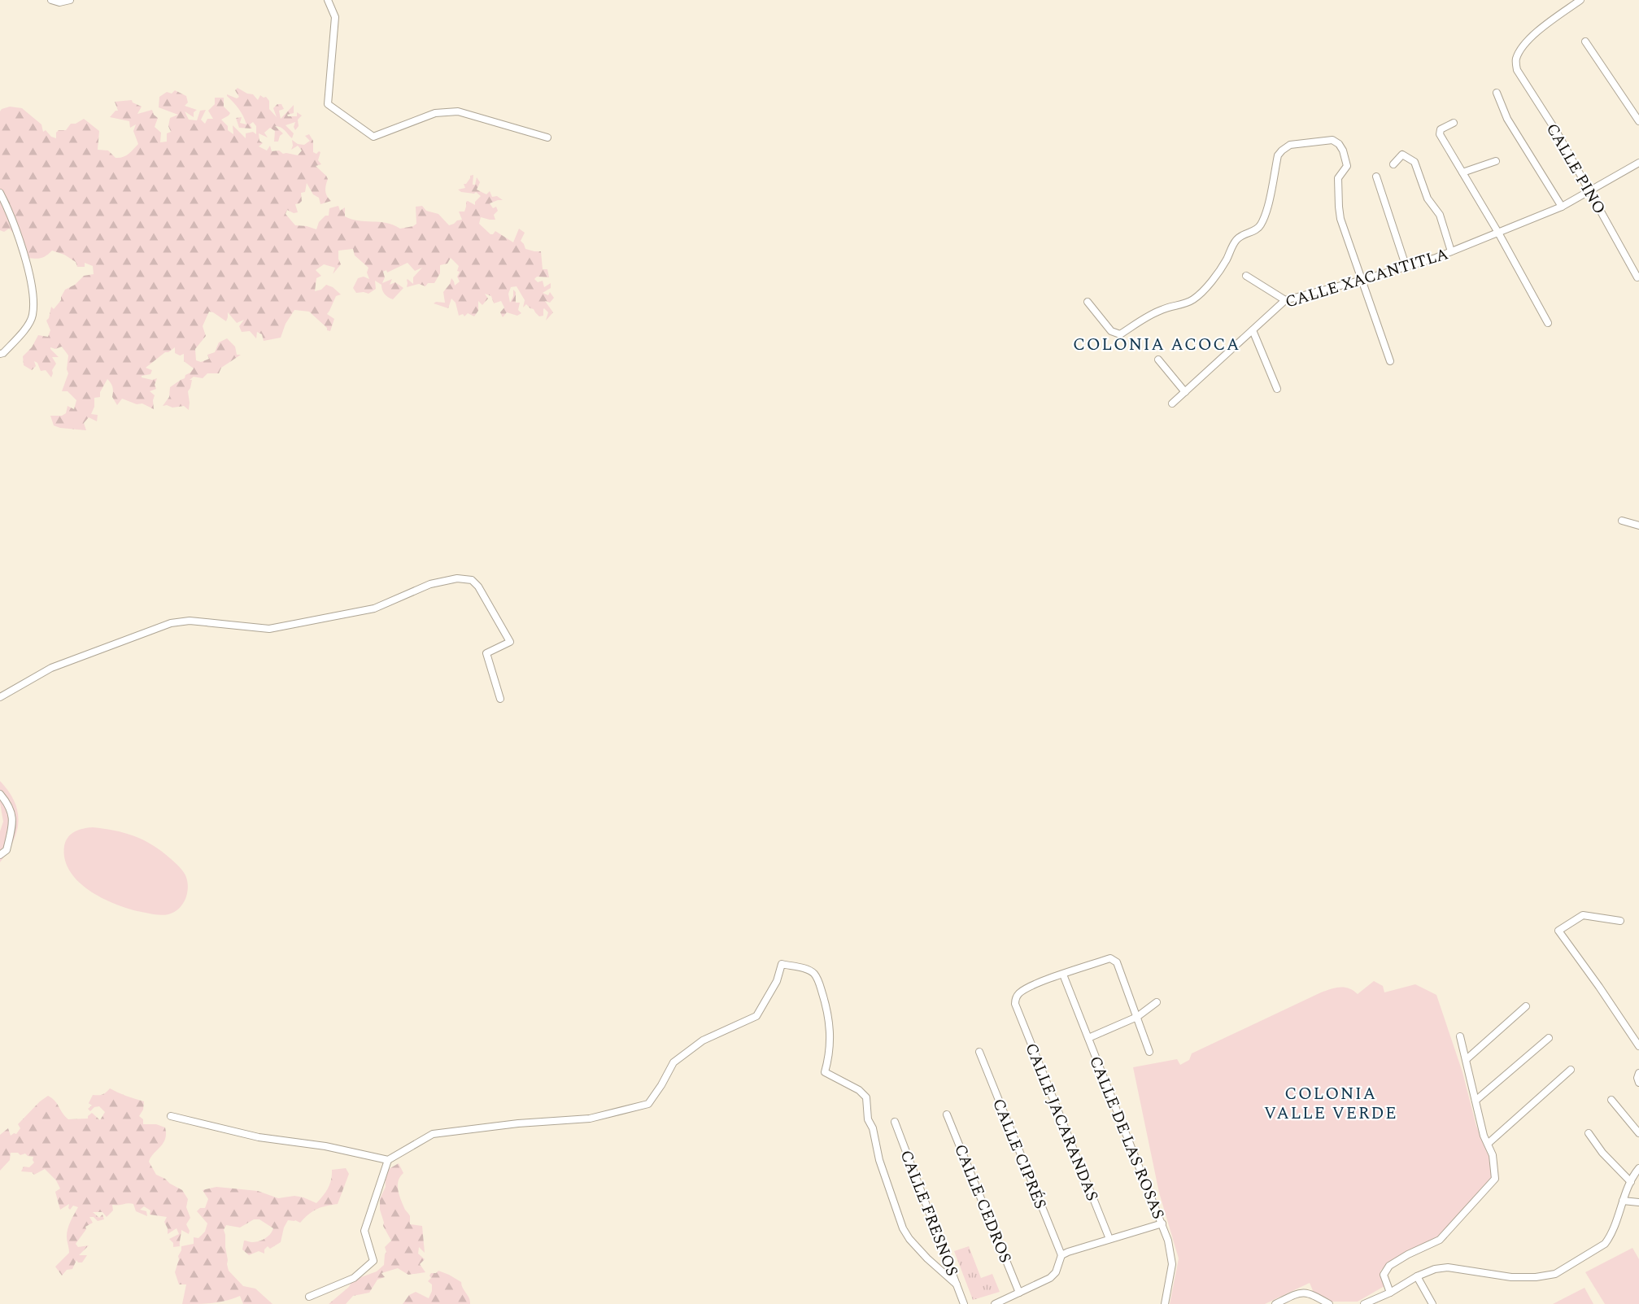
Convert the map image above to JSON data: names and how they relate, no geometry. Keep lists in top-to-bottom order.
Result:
{
  "streets": {
    "street": [
      "CALLE PINO",
      "CALLE XACANTITLA",
      "CALLE JACARANDAS",
      "CALLE DE LAS ROSAS",
      "CALLE CIPRÉS",
      "CALLE CEDROS",
      "CALLE FRESNOS"
    ]
  },
  "crossings": [
    ["CALLE PINO", "CALLE XACANTITLA"],
    ["CALLE JACARANDAS", "CALLE DE LAS ROSAS"]
  ],
  "districts": ["COLONIA ACOCA", "COLONIA VALLE VERDE"]
}
